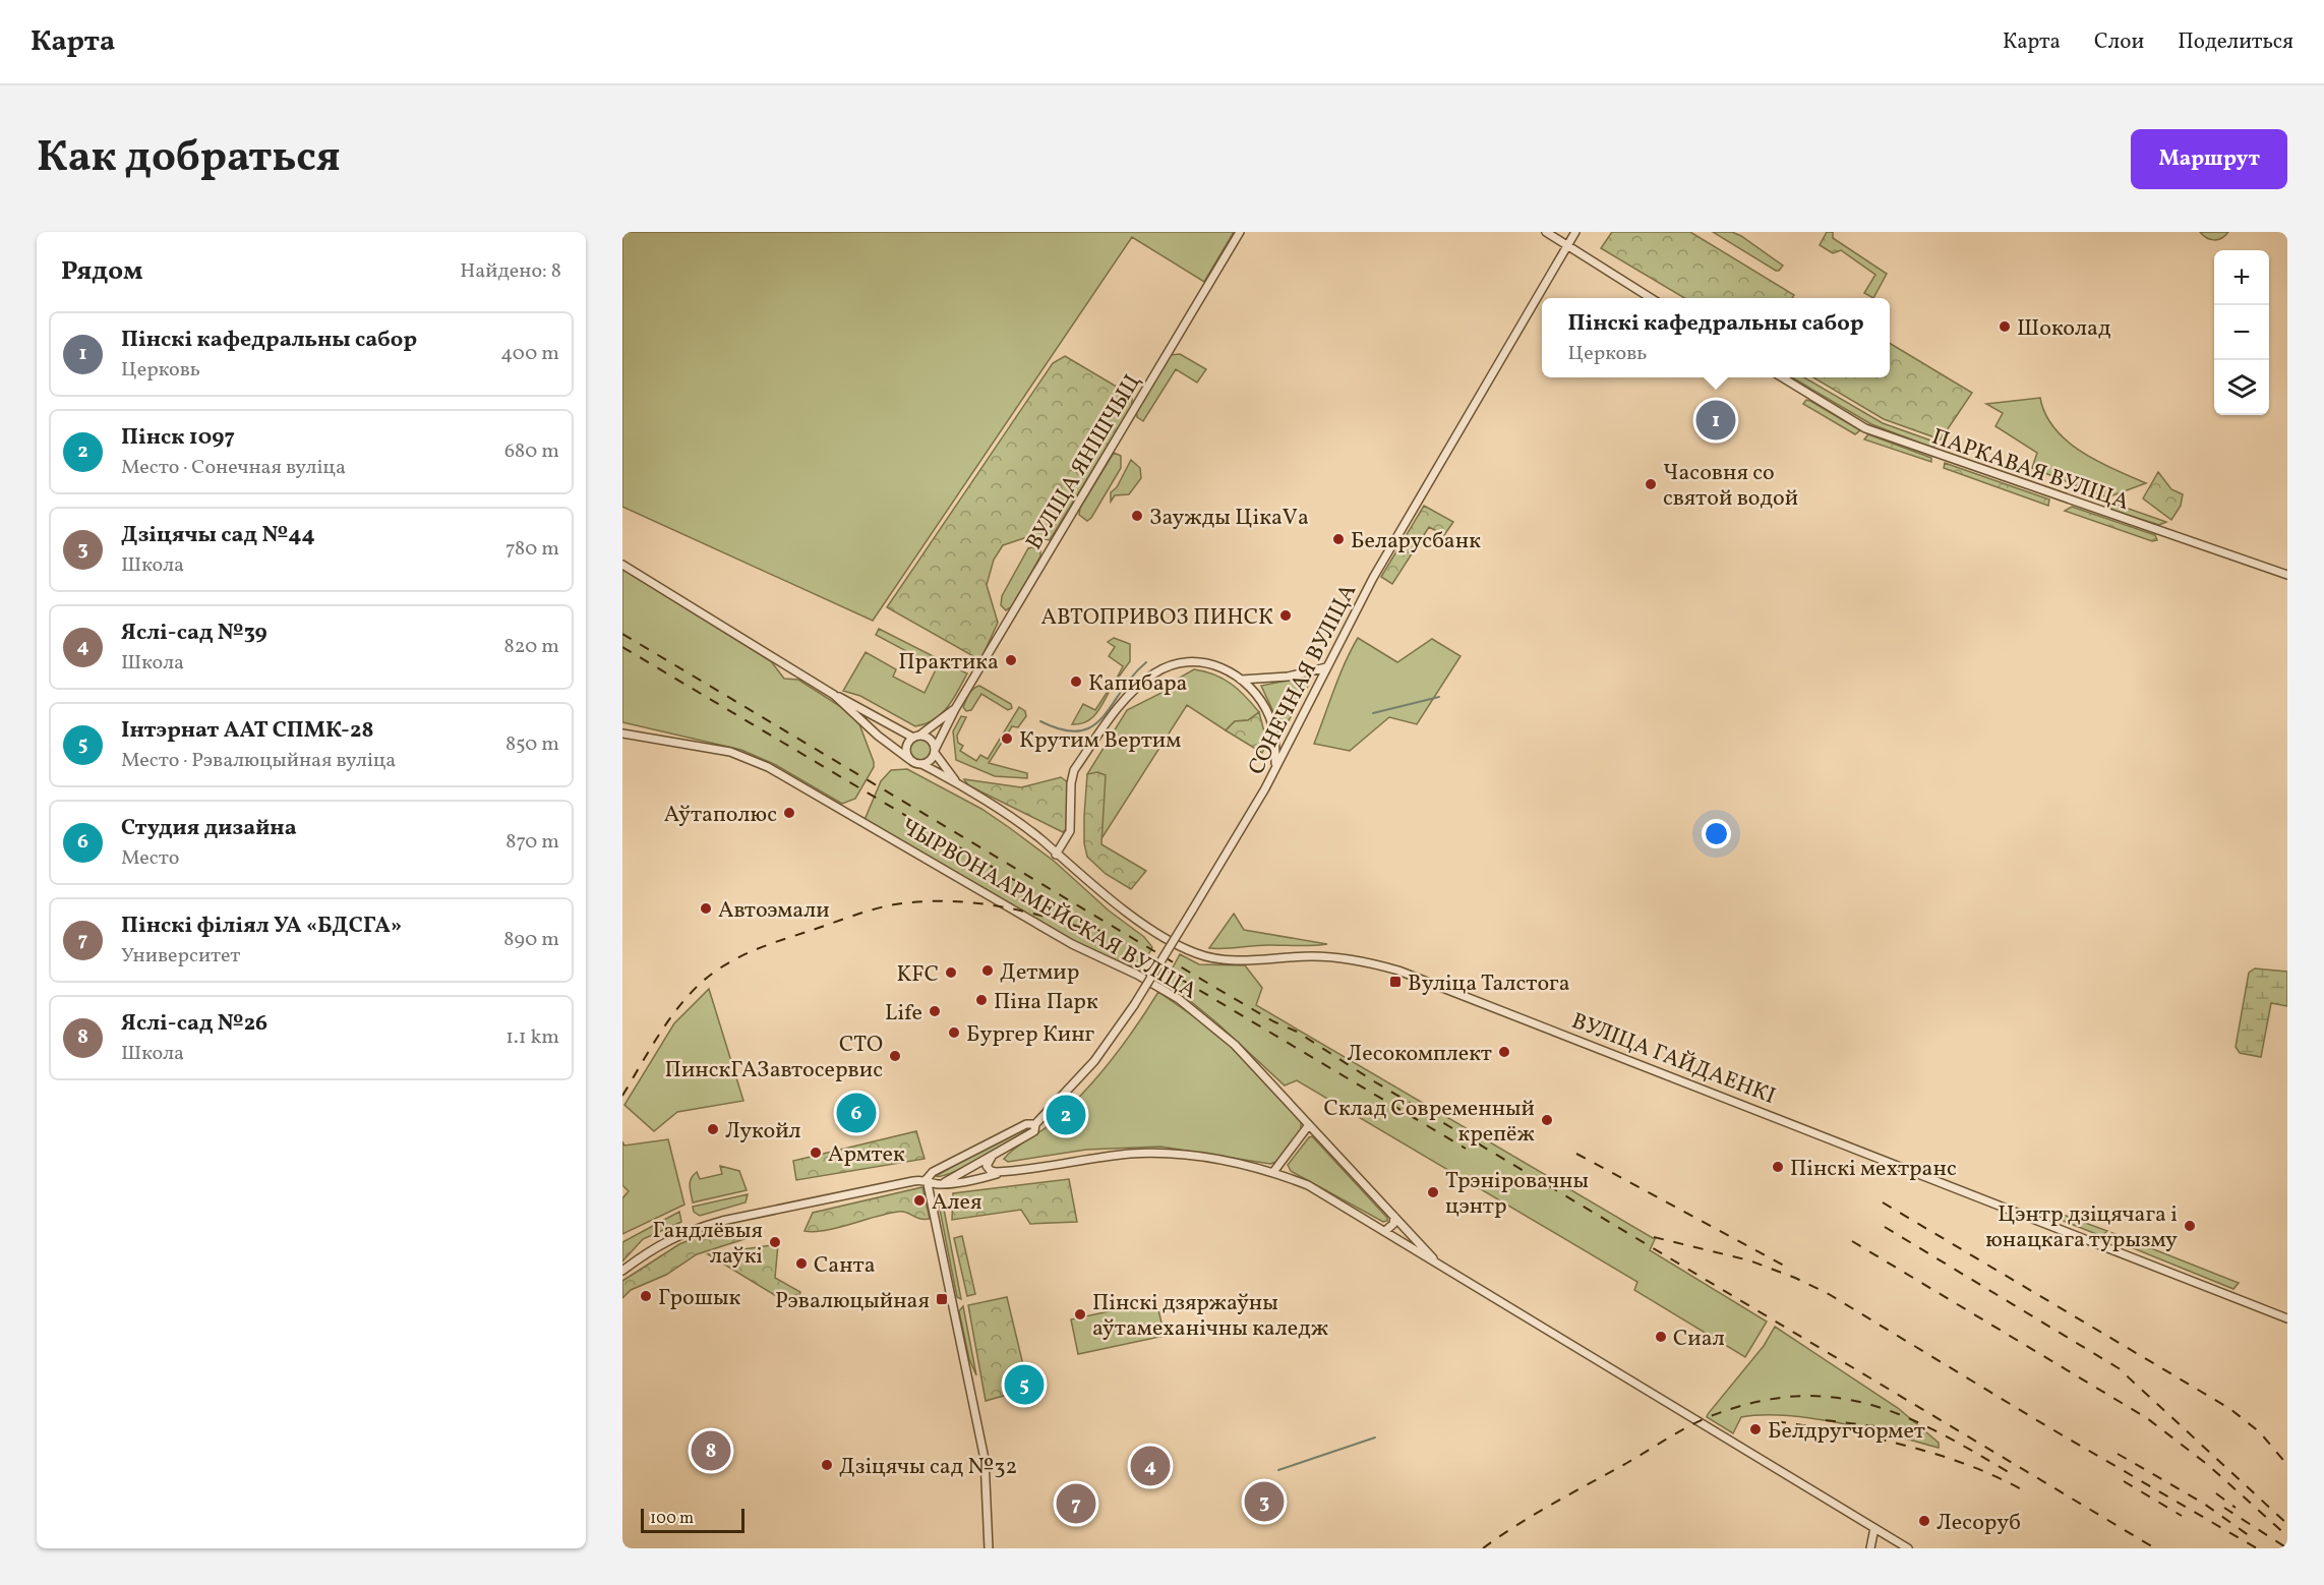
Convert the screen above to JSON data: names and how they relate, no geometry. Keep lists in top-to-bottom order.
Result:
{
  "streets": {
    "street": [
      "ВУЛІЦА ЯНІШЧЫЦ",
      "ПАРКАВАЯ ВУЛІЦА",
      "СОНЕЧНАЯ ВУЛІЦА",
      "ЧЫРВОНААРМЕЙСКАЯ ВУЛІЦА",
      "ВУЛІЦА ГАЙДАЕНКІ"
    ]
  },
  "crossings": [
    ["ВУЛІЦА ЯНІШЧЫЦ", "ВУЛІЦА ГАЙДАЕНКІ"]
  ],
  "places": {
    "other": [
      "Шоколад",
      "Часовня со святой водой",
      "Заужды ЦікаVа",
      "Беларусбанк",
      "АВТОПРИВОЗ ПИНСК",
      "Практика",
      "Капибара",
      "Крутим Вертим",
      "Аўтаполюс",
      "Автоэмали",
      "Детмир",
      "KFC",
      "Піна Парк",
      "Life",
      "Бургер Кинг",
      "Лесокомплект",
      "СТО ПинскГАЗавтосервис",
      "Склад Современный крепёж",
      "Лукойл",
      "Армтек",
      "Пінскі мехтранс",
      "Трэніровачны цэнтр",
      "Алея",
      "Цэнтр дзіцячага і юнацкага турызму",
      "Гандлёвыя лаўкі",
      "Санта",
      "Грошык",
      "Пінскі дзяржаўны аўтамеханічны каледж",
      "Сиал",
      "Белдругчормет",
      "Дзіцячы сад №32",
      "Лесоруб"
    ],
    "transit": ["Вуліца Талстога", "Рэвалюцыйная"]
  },
  "scale_bar": "100 m",
  "page": {
    "header": "Карта",
    "nav": ["Карта", "Слои", "Поделиться"],
    "title": "Как добраться",
    "buttons": "Маршрут",
    "heading": ["Рядом", "Найдено: 8"],
    "map_buttons": ["+", "−"],
    "popup": ["Пінскі кафедральны сабор", "Церковь"],
    "list": [
      {
        "mark": "1",
        "name": "Пінскі кафедральны сабор",
        "note": "Церковь",
        "value": "400 m"
      },
      {
        "mark": "2",
        "name": "Пінск 1097",
        "note": "Место · Сонечная вуліца",
        "value": "680 m"
      },
      {
        "mark": "3",
        "name": "Дзіцячы сад №44",
        "note": "Школа",
        "value": "780 m"
      },
      {
        "mark": "4",
        "name": "Яслі-сад №39",
        "note": "Школа",
        "value": "820 m"
      },
      {
        "mark": "5",
        "name": "Інтэрнат ААТ СПМК-28",
        "note": "Место · Рэвалюцыйная вуліца",
        "value": "850 m"
      },
      {
        "mark": "6",
        "name": "Студия дизайна",
        "note": "Место",
        "value": "870 m"
      },
      {
        "mark": "7",
        "name": "Пінскі філіял УА «БДСГА»",
        "note": "Университет",
        "value": "890 m"
      },
      {
        "mark": "8",
        "name": "Яслі-сад №26",
        "note": "Школа",
        "value": "1.1 km"
      }
    ],
    "pins": [
      "1",
      "6",
      "2",
      "5",
      "8",
      "4",
      "3",
      "7"
    ],
    "scale": "100 m"
  }
}
